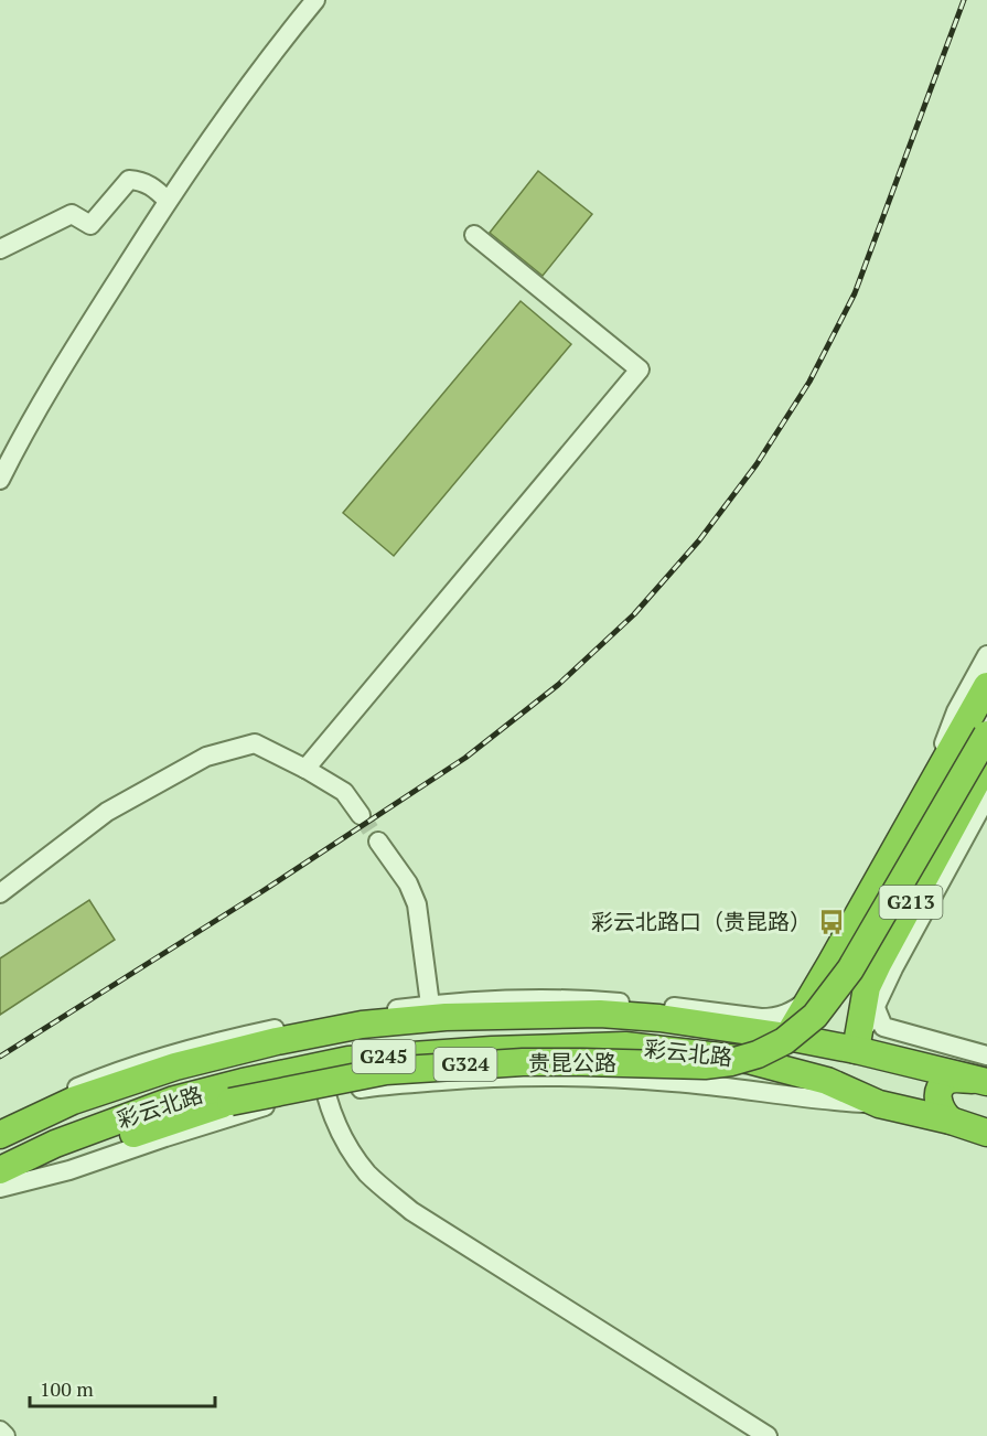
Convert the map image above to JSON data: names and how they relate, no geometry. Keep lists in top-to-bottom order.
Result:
{
  "streets": {
    "highway": [
      "G213",
      "彩云北路",
      "G245",
      "贵昆公路",
      "G324"
    ]
  },
  "crossings": [
    ["G213", "彩云北路"],
    ["彩云北路", "贵昆公路"]
  ],
  "places": {
    "bus stop": ["彩云北路口（贵昆路）"]
  },
  "scale_bar": "100 m"
}
